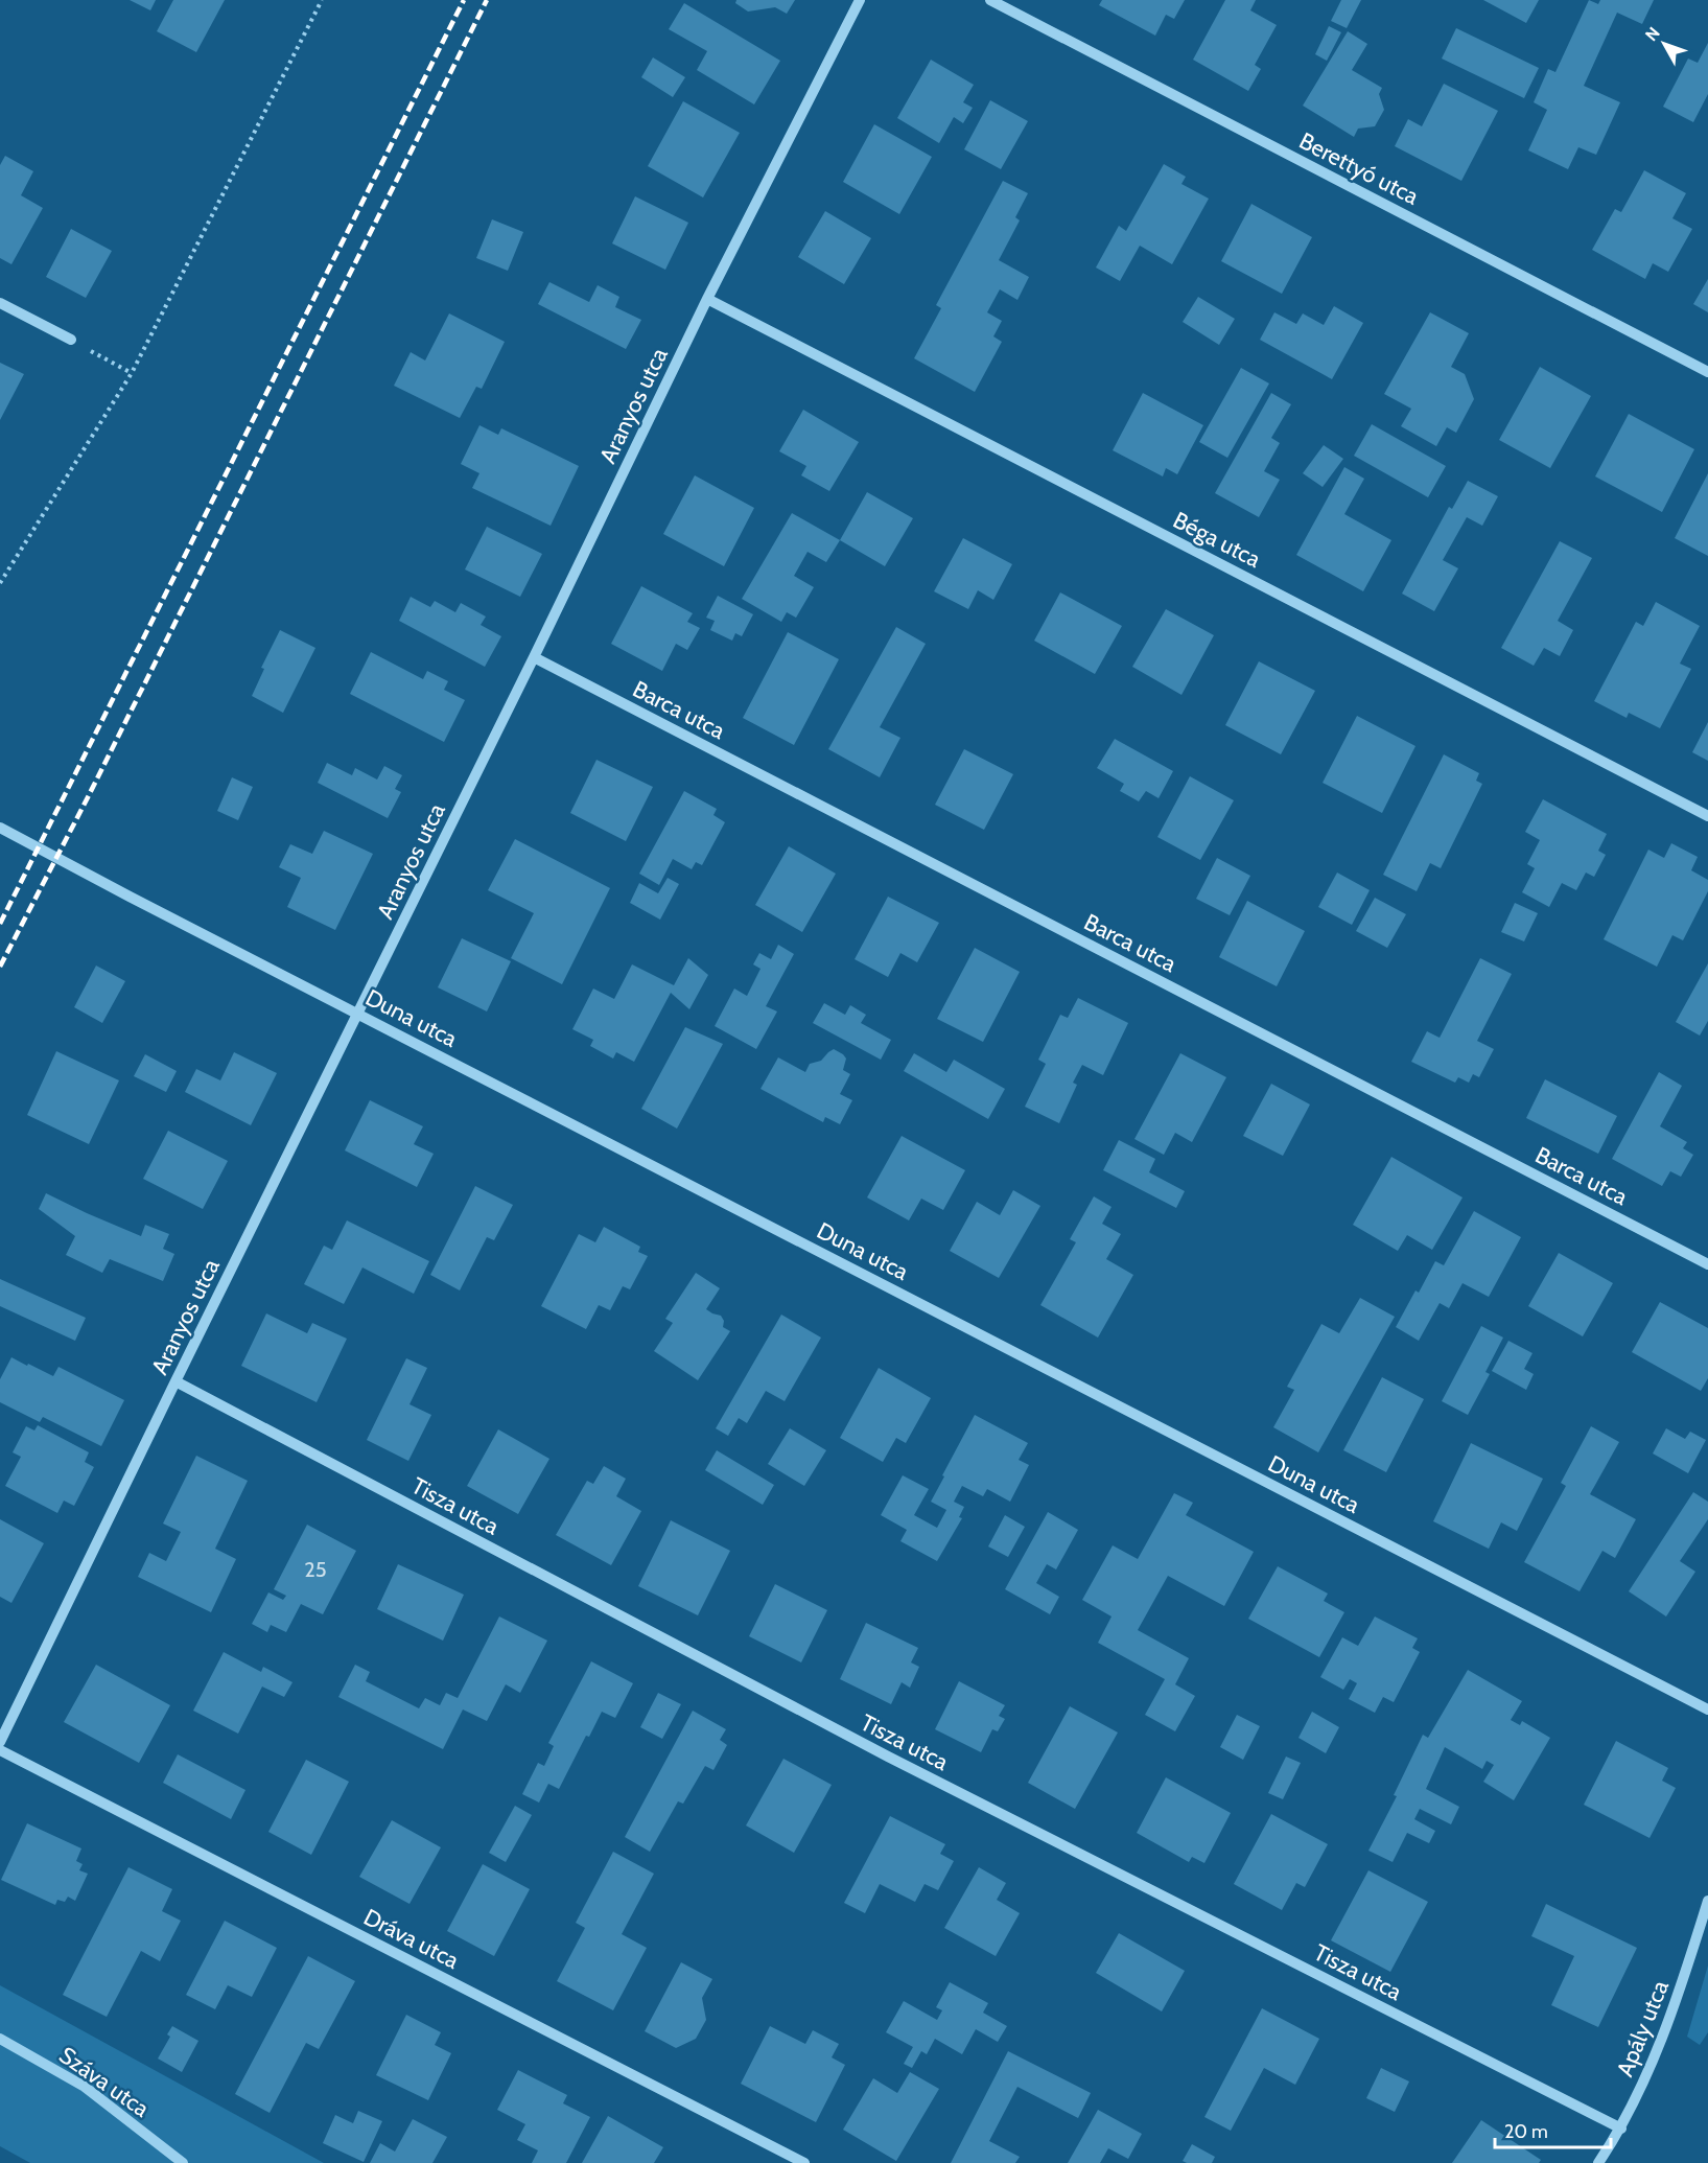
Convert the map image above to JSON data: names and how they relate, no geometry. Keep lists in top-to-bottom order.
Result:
{
  "streets": {
    "street": [
      "Berettyó utca",
      "Aranyos utca",
      "Béga utca",
      "Barca utca",
      "Duna utca",
      "Tisza utca",
      "Dráva utca",
      "Apály utca",
      "Száva utca"
    ]
  },
  "crossings": [
    ["Aranyos utca", "Béga utca"],
    ["Aranyos utca", "Barca utca"],
    ["Aranyos utca", "Duna utca"],
    ["Aranyos utca", "Tisza utca"],
    ["Tisza utca", "Apály utca"]
  ],
  "house_numbers": ["25"],
  "scale_bar": "20 m",
  "north": "top left"
}
